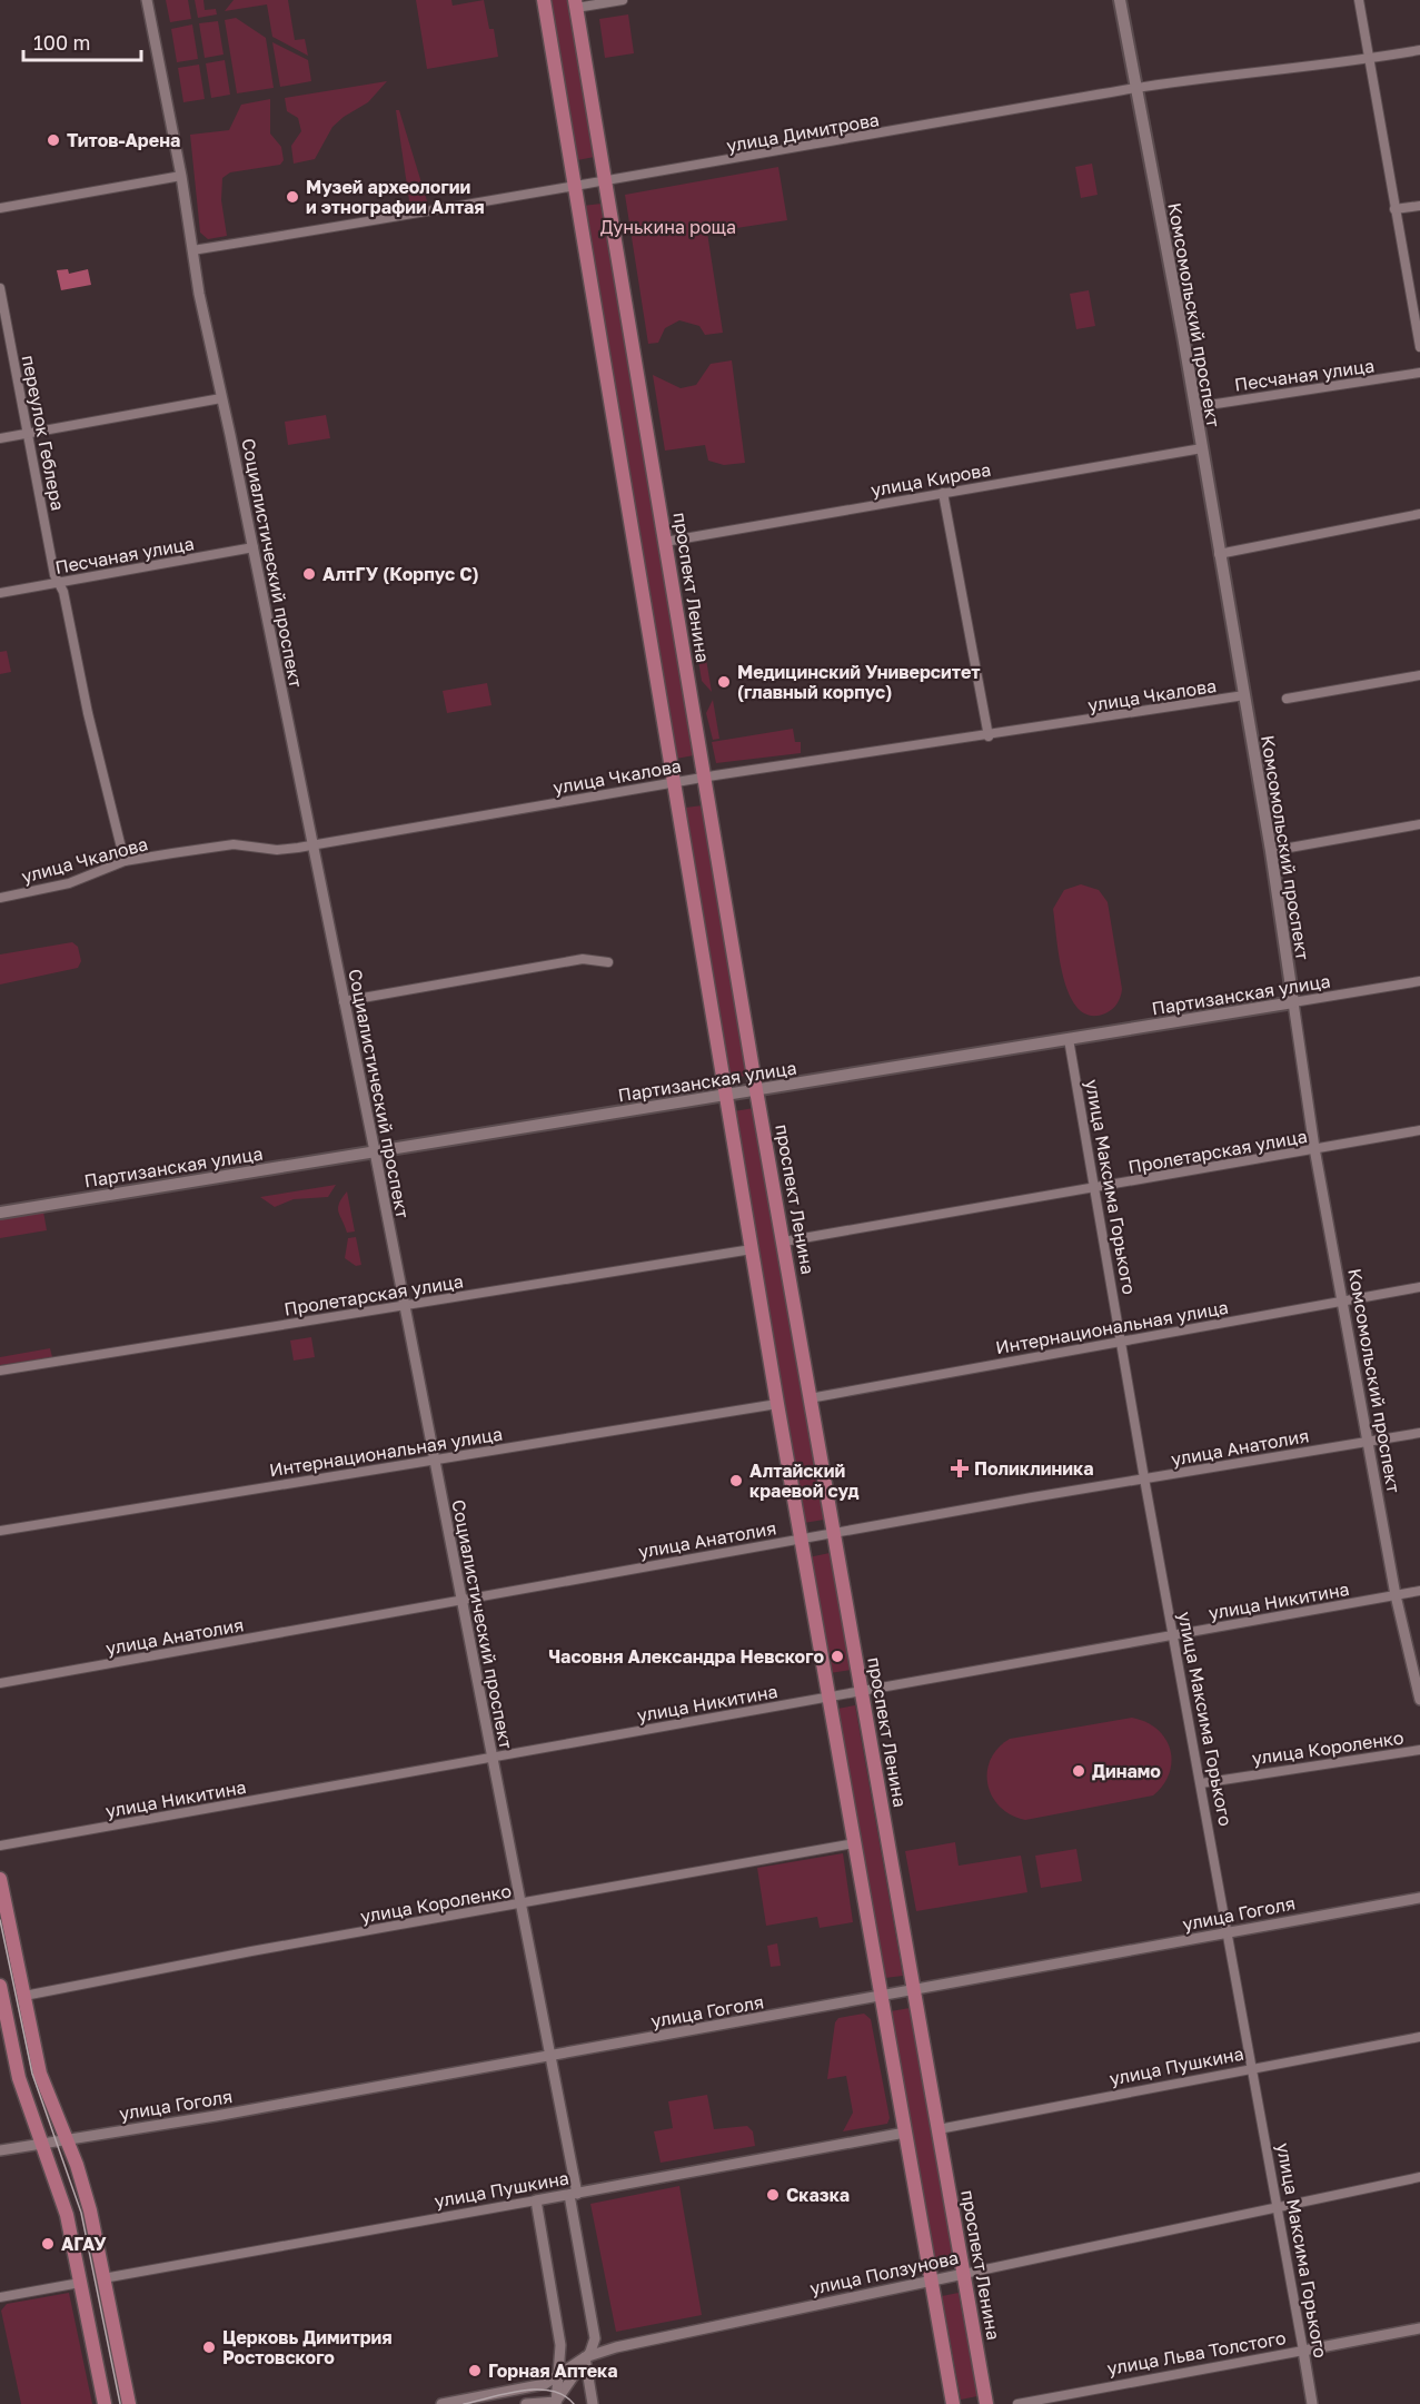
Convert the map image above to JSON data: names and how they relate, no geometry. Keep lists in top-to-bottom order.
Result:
{
  "streets": {
    "main road": ["Комсомольский проспект", "проспект Ленина", "Партизанская улица"],
    "street": [
      "улица Димитрова",
      "Песчаная улица",
      "переулок Геблера",
      "улица Кирова",
      "Социалистический проспект",
      "улица Чкалова",
      "Пролетарская улица",
      "улица Максима Горького",
      "Интернациональная улица",
      "улица Анатолия",
      "улица Никитина",
      "улица Короленко",
      "улица Гоголя",
      "улица Пушкина",
      "улица Ползунова",
      "улица Льва Толстого"
    ]
  },
  "crossings": [
    ["улица Димитрова", "Комсомольский проспект"],
    ["улица Димитрова", "Социалистический проспект"],
    ["улица Димитрова", "проспект Ленина"],
    ["Комсомольский проспект", "Песчаная улица"],
    ["Комсомольский проспект", "улица Кирова"],
    ["Комсомольский проспект", "улица Чкалова"],
    ["Комсомольский проспект", "Партизанская улица"],
    ["Комсомольский проспект", "Пролетарская улица"],
    ["Комсомольский проспект", "Интернациональная улица"],
    ["Комсомольский проспект", "улица Анатолия"],
    ["Комсомольский проспект", "улица Никитина"],
    ["Песчаная улица", "переулок Геблера"],
    ["Песчаная улица", "Социалистический проспект"],
    ["переулок Геблера", "улица Чкалова"],
    ["улица Кирова", "проспект Ленина"],
    ["Социалистический проспект", "улица Чкалова"],
    ["Социалистический проспект", "Партизанская улица"],
    ["Социалистический проспект", "Пролетарская улица"],
    ["Социалистический проспект", "Интернациональная улица"],
    ["Социалистический проспект", "улица Анатолия"],
    ["Социалистический проспект", "улица Никитина"],
    ["Социалистический проспект", "улица Короленко"],
    ["Социалистический проспект", "улица Гоголя"],
    ["Социалистический проспект", "улица Пушкина"],
    ["Социалистический проспект", "улица Ползунова"],
    ["проспект Ленина", "улица Чкалова"],
    ["проспект Ленина", "Партизанская улица"],
    ["проспект Ленина", "Пролетарская улица"],
    ["проспект Ленина", "Интернациональная улица"],
    ["проспект Ленина", "улица Анатолия"],
    ["проспект Ленина", "улица Никитина"],
    ["проспект Ленина", "улица Гоголя"],
    ["проспект Ленина", "улица Пушкина"],
    ["проспект Ленина", "улица Ползунова"],
    ["Партизанская улица", "улица Максима Горького"],
    ["Пролетарская улица", "улица Максима Горького"],
    ["улица Максима Горького", "Интернациональная улица"],
    ["улица Максима Горького", "улица Анатолия"],
    ["улица Максима Горького", "улица Никитина"],
    ["улица Максима Горького", "улица Короленко"],
    ["улица Максима Горького", "улица Гоголя"],
    ["улица Максима Горького", "улица Пушкина"],
    ["улица Максима Горького", "улица Ползунова"],
    ["улица Максима Горького", "улица Льва Толстого"]
  ],
  "parks": ["Дунькина роща"],
  "places": {
    "other": [
      "Титов-Арена",
      "Музей археологии и этнографии Алтая",
      "АлтГУ (Корпус С)",
      "Медицинский Университет (главный корпус)",
      "Алтайский краевой суд",
      "Часовня Александра Невского",
      "Динамо",
      "Сказка",
      "АГАУ",
      "Церковь Димитрия Ростовского",
      "Горная Аптека"
    ],
    "health": ["Поликлиника"]
  },
  "scale_bar": "100 m"
}
